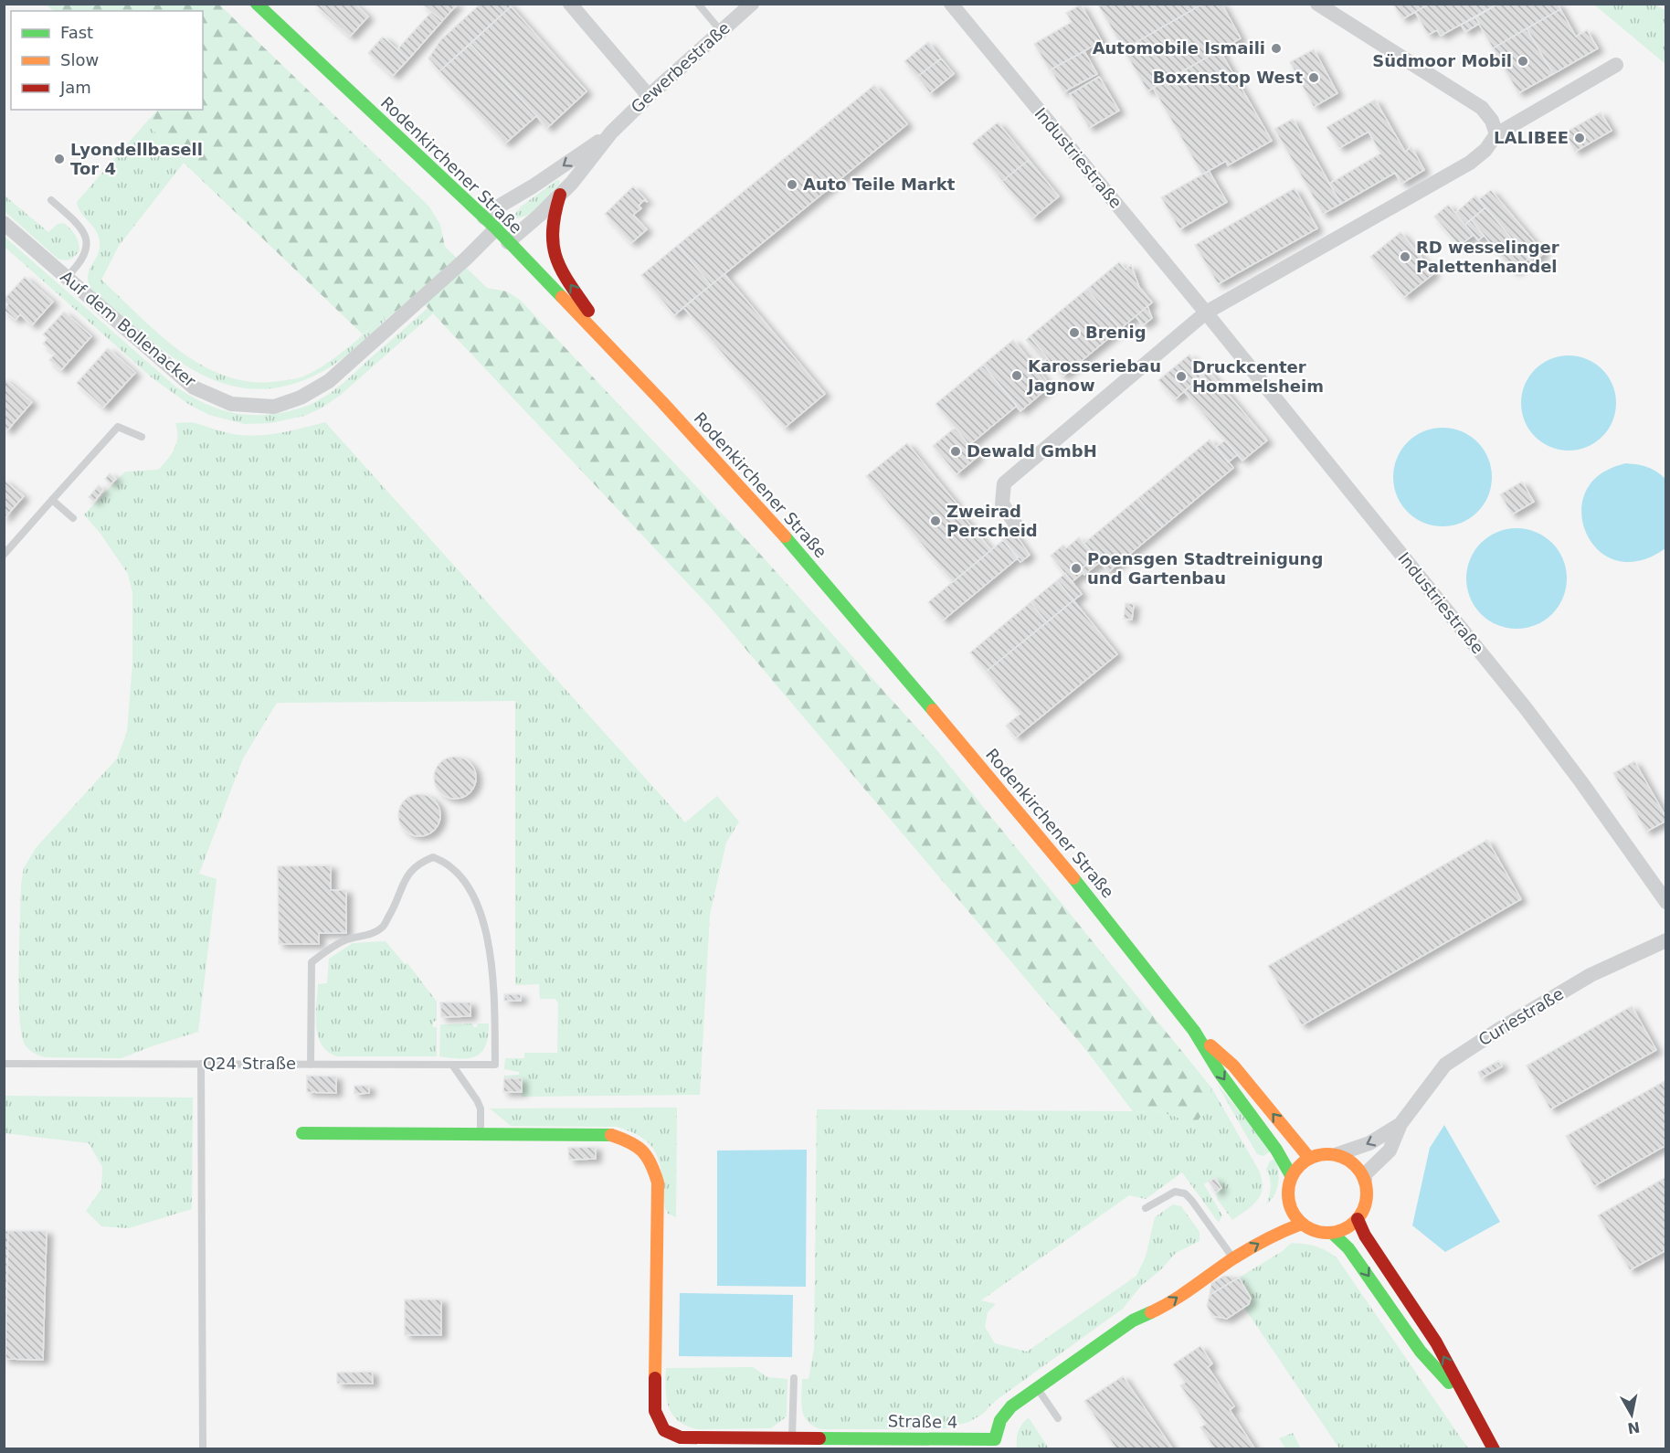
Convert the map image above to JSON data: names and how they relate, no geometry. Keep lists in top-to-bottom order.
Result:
{
  "streets": {
    "main road": ["Rodenkirchener Straße", "Straße 4"],
    "street": [
      "Gewerbestraße",
      "Industriestraße",
      "Auf dem Bollenacker",
      "Curiestraße"
    ],
    "lane": ["Q24 Straße"]
  },
  "crossings": [
    ["Gewerbestraße", "Rodenkirchener Straße"],
    ["Rodenkirchener Straße", "Auf dem Bollenacker"],
    ["Rodenkirchener Straße", "Curiestraße"],
    ["Rodenkirchener Straße", "Straße 4"],
    ["Curiestraße", "Straße 4"]
  ],
  "places": [
    "Automobile Ismaili",
    "Südmoor Mobil",
    "Boxenstop West",
    "LALIBEE",
    "Lyondellbasell Tor 4",
    "Auto Teile Markt",
    "RD wesselinger Palettenhandel",
    "Brenig",
    "Karosseriebau Jagnow",
    "Druckcenter Hommelsheim",
    "Dewald GmbH",
    "Zweirad Perscheid",
    "Poensgen Stadtreinigung und Gartenbau"
  ],
  "legend": ["Fast", "Slow", "Jam"],
  "north": "bottom"
}
